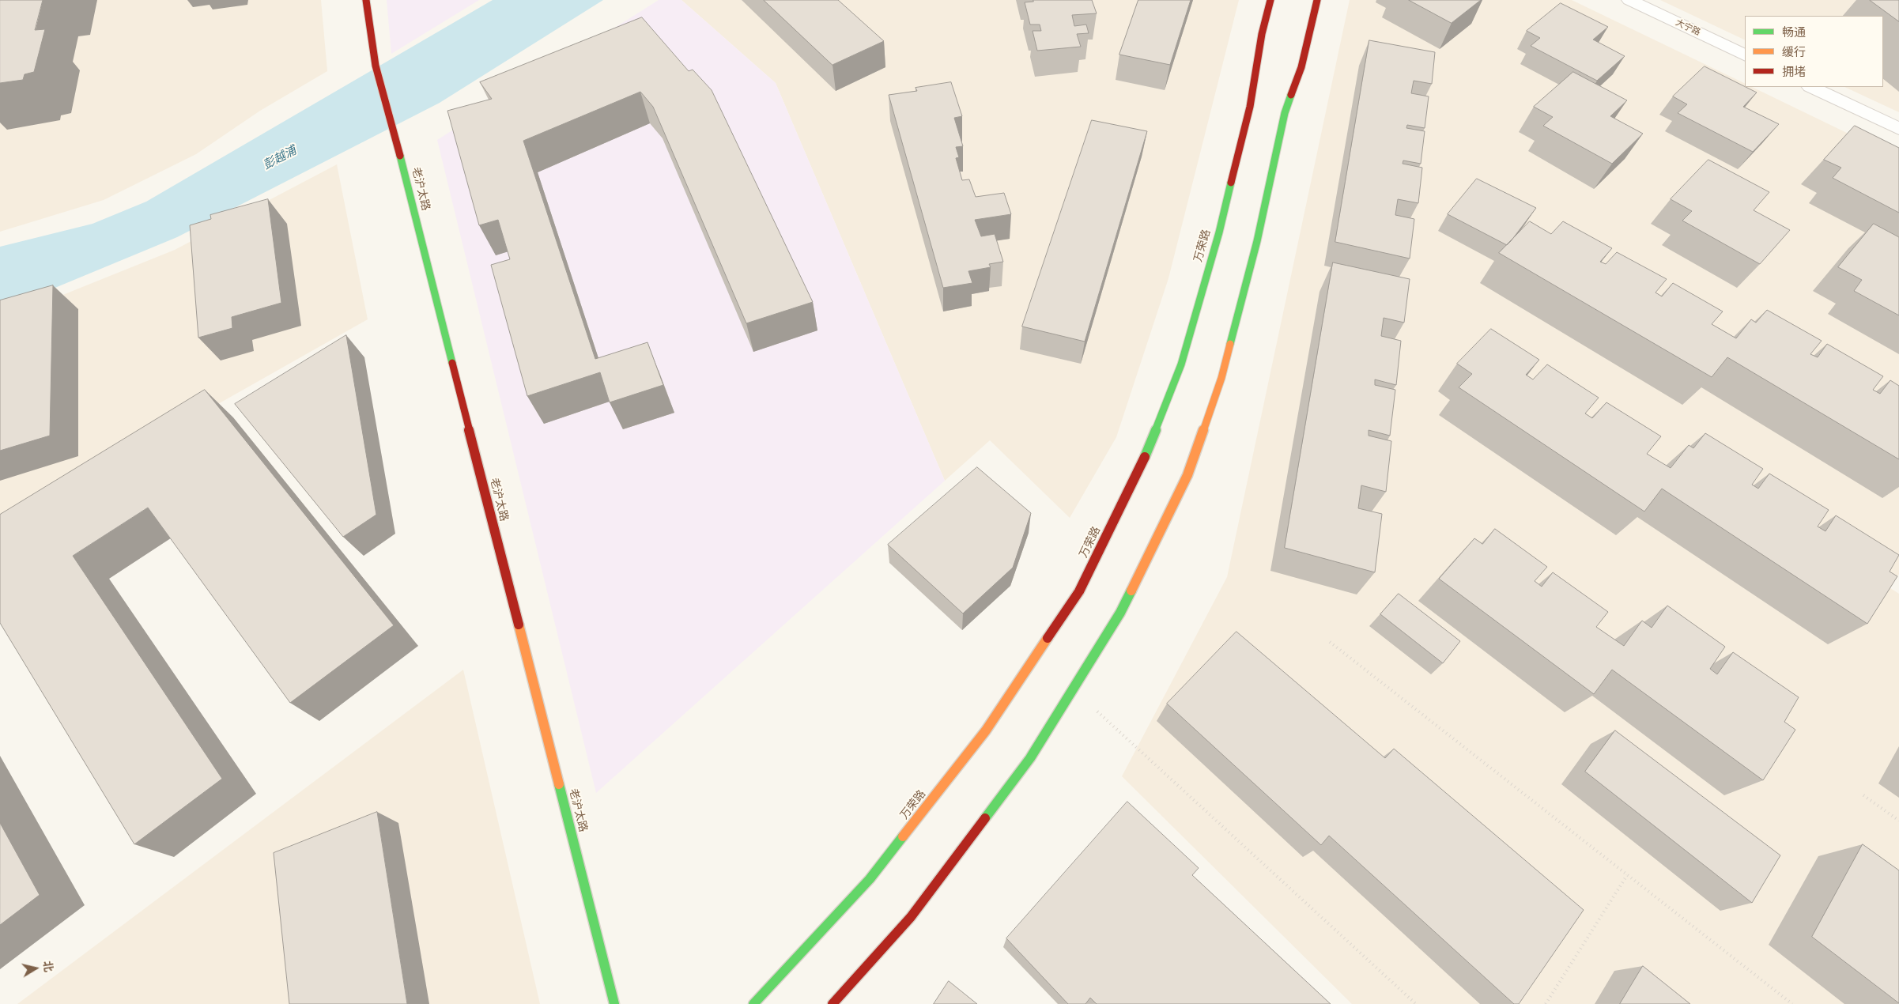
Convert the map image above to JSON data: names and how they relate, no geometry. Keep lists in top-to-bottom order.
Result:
{
  "streets": {
    "main road": ["老沪太路", "万荣路"],
    "street": ["大宁路"]
  },
  "water": ["彭越浦"],
  "legend": ["畅通", "缓行", "拥堵"],
  "north": "right"
}
